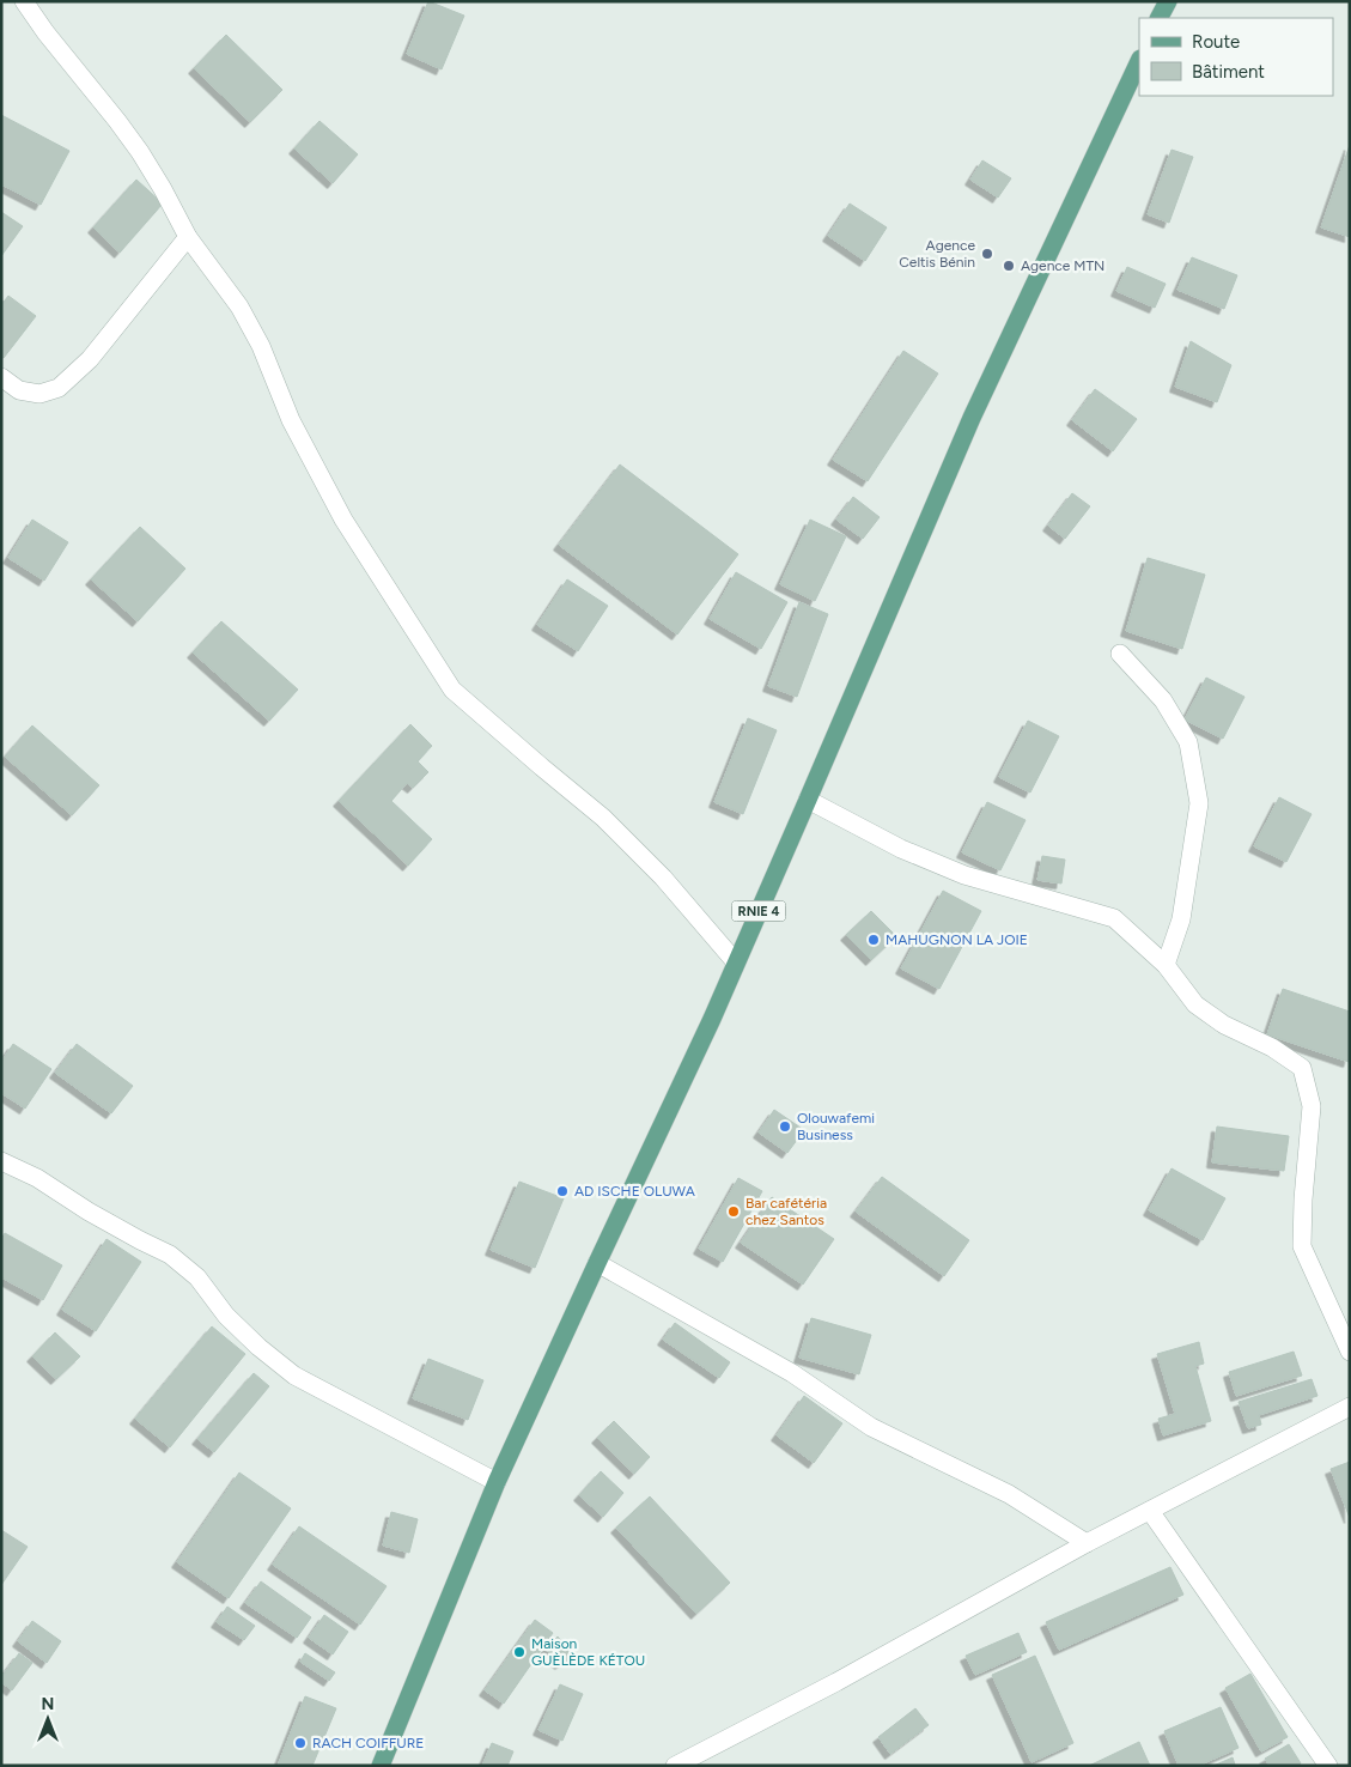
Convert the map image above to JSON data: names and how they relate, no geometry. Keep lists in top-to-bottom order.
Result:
{
  "streets": {
    "main road": ["RNIE 4"]
  },
  "places": [
    "Agence Celtis Bénin",
    "Agence MTN",
    "MAHUGNON LA JOIE",
    "Olouwafemi Business",
    "AD ISCHE OLUWA",
    "Bar cafétéria chez Santos",
    "Maison GUÈLÈDE KÉTOU",
    "RACH COIFFURE"
  ],
  "legend": ["Route", "Bâtiment"],
  "north": "top"
}
